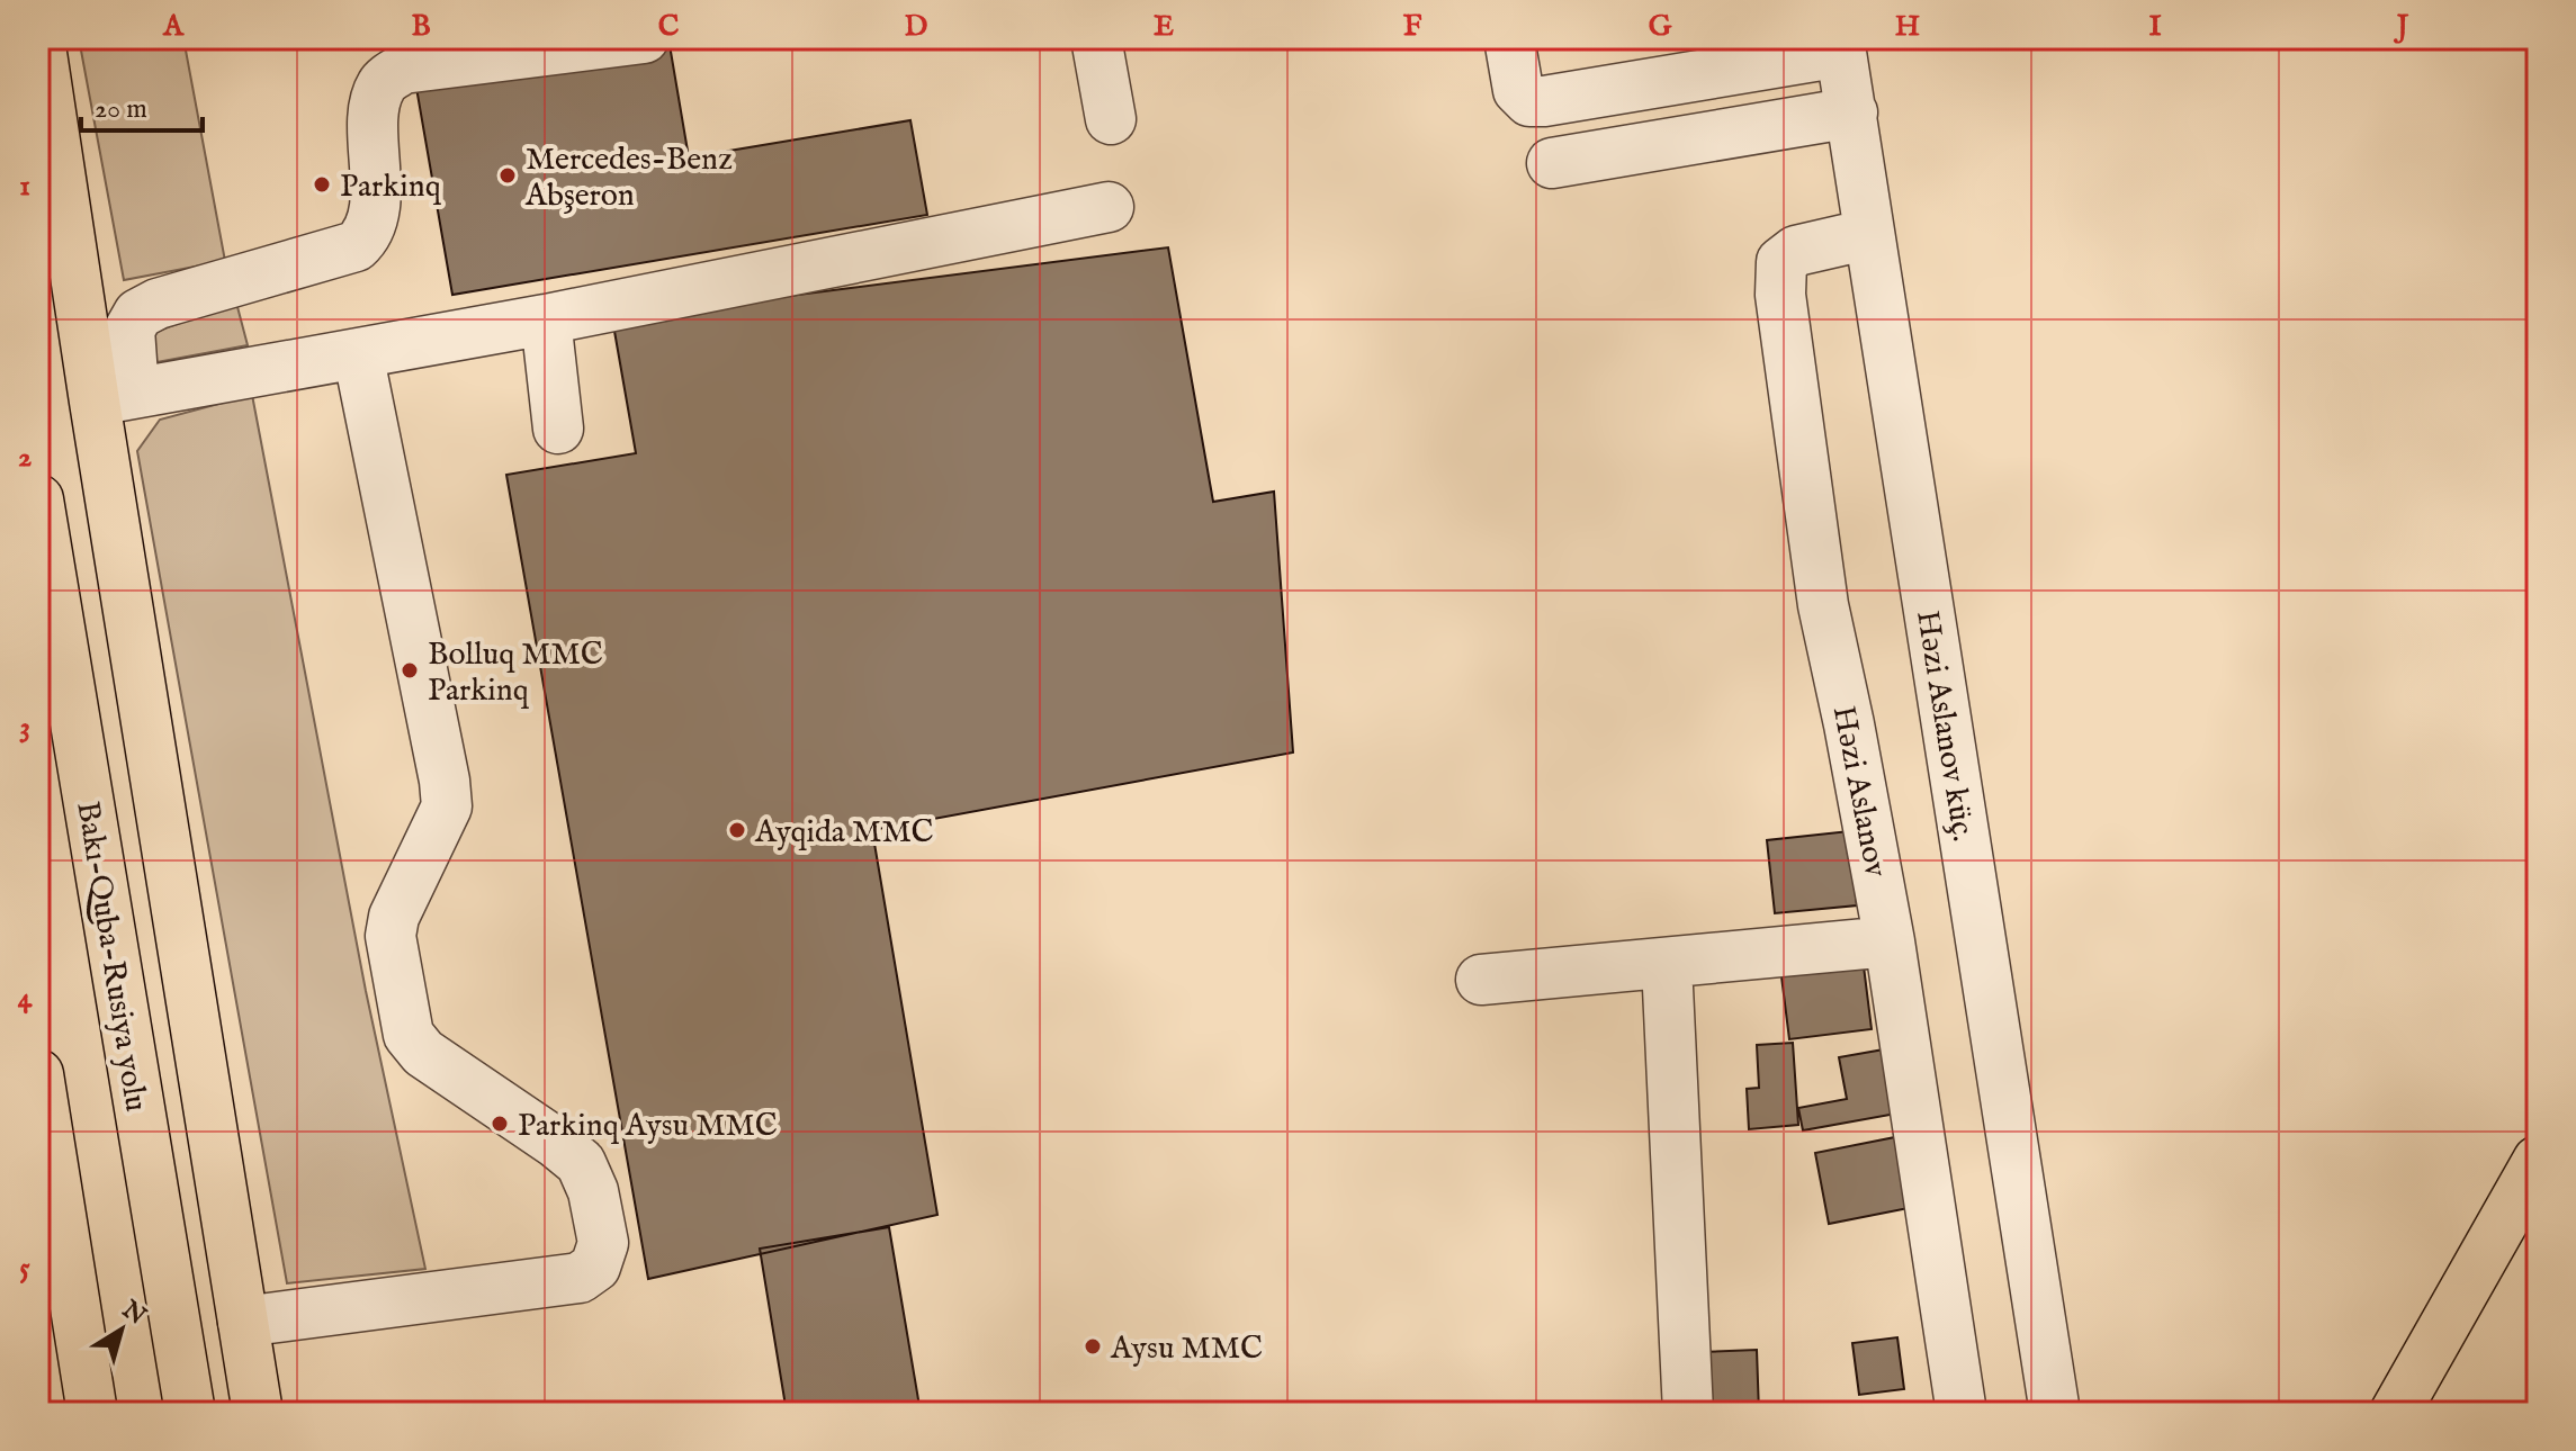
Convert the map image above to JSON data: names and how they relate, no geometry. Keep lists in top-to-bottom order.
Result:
{
  "streets": {
    "main road": ["Bakı-Quba-Rusiya yolu"],
    "street": ["Həzi Aslanov küç.", "Həzi Aslanov"]
  },
  "crossings": [
    ["Həzi Aslanov küç.", "Həzi Aslanov"]
  ],
  "places": [
    "Mercedes-Benz Abşeron",
    "Parkinq",
    "Bolluq MMC Parkinq",
    "Ayqida MMC",
    "Parkinq Aysu MMC",
    "Aysu MMC"
  ],
  "scale_bar": "20 m",
  "north": "top right",
  "grid": {
    "columns": [
      "A",
      "B",
      "C",
      "D",
      "E",
      "F",
      "G",
      "H",
      "I",
      "J"
    ],
    "rows": [
      "1",
      "2",
      "3",
      "4",
      "5"
    ]
  }
}
